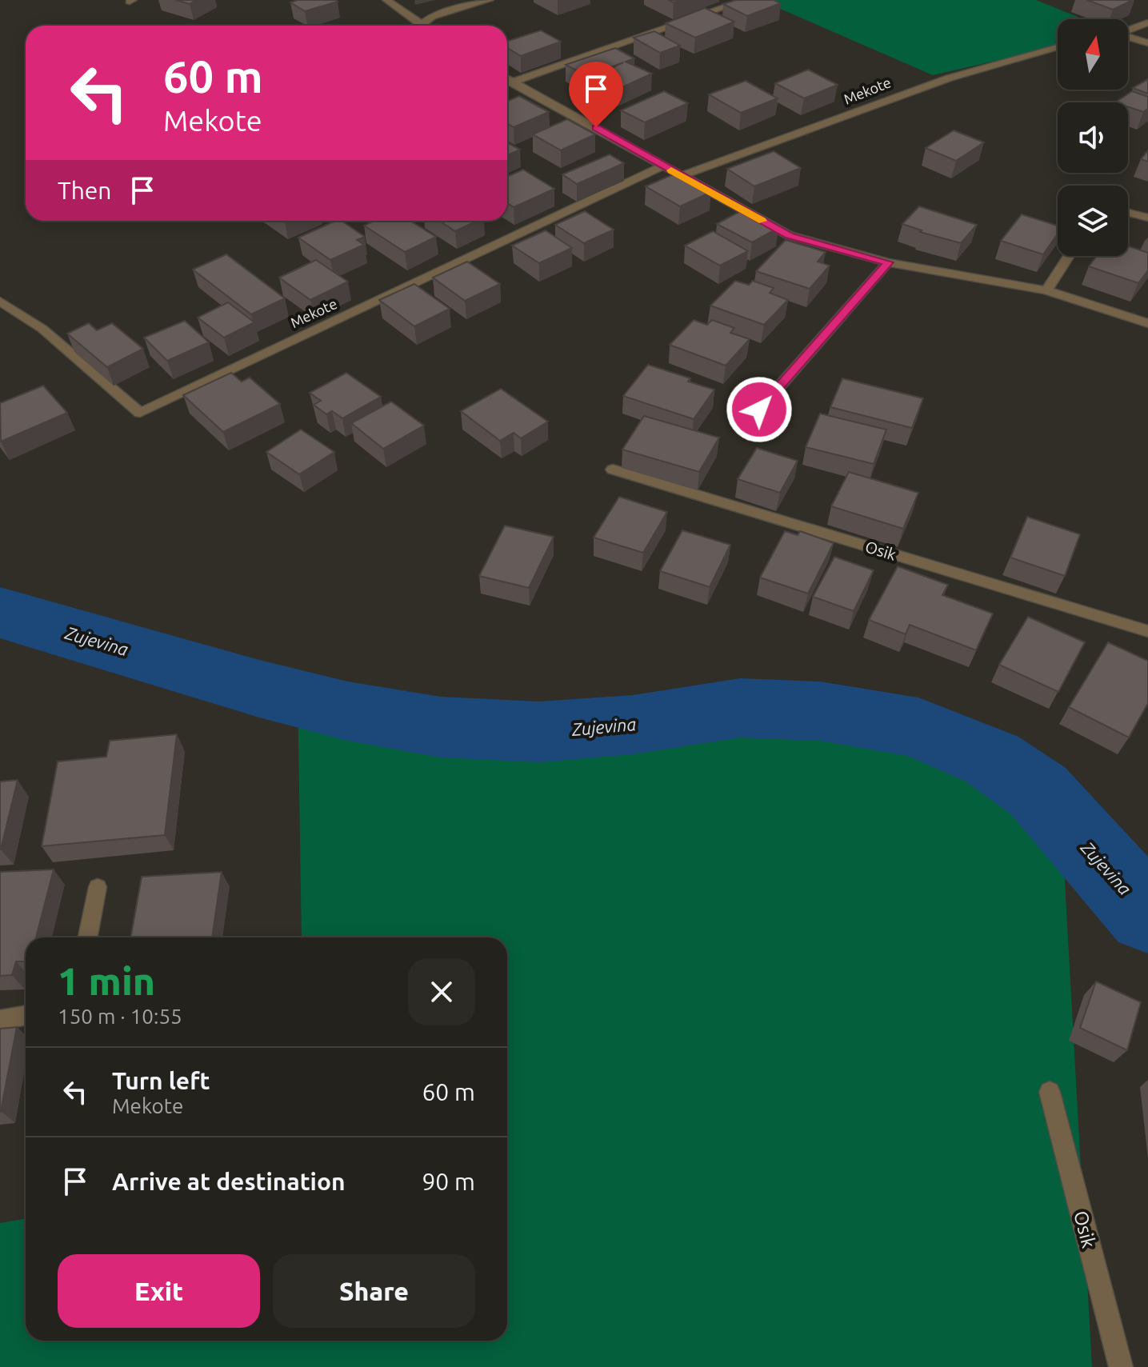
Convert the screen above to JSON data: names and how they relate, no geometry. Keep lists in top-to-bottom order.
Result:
{
  "streets": {
    "street": ["Mekote", "Osik"]
  },
  "water": ["Zujevina"],
  "north": "top",
  "page": {
    "turn": ["60 m", "Mekote"],
    "then": "Then",
    "heading": ["1 min", "150 m · 10:55"],
    "list": [
      {
        "name": "Turn left",
        "note": "Mekote",
        "value": "60 m"
      },
      {
        "name": "Arrive at destination",
        "value": "90 m"
      }
    ],
    "buttons": ["Exit", "Share"]
  }
}
